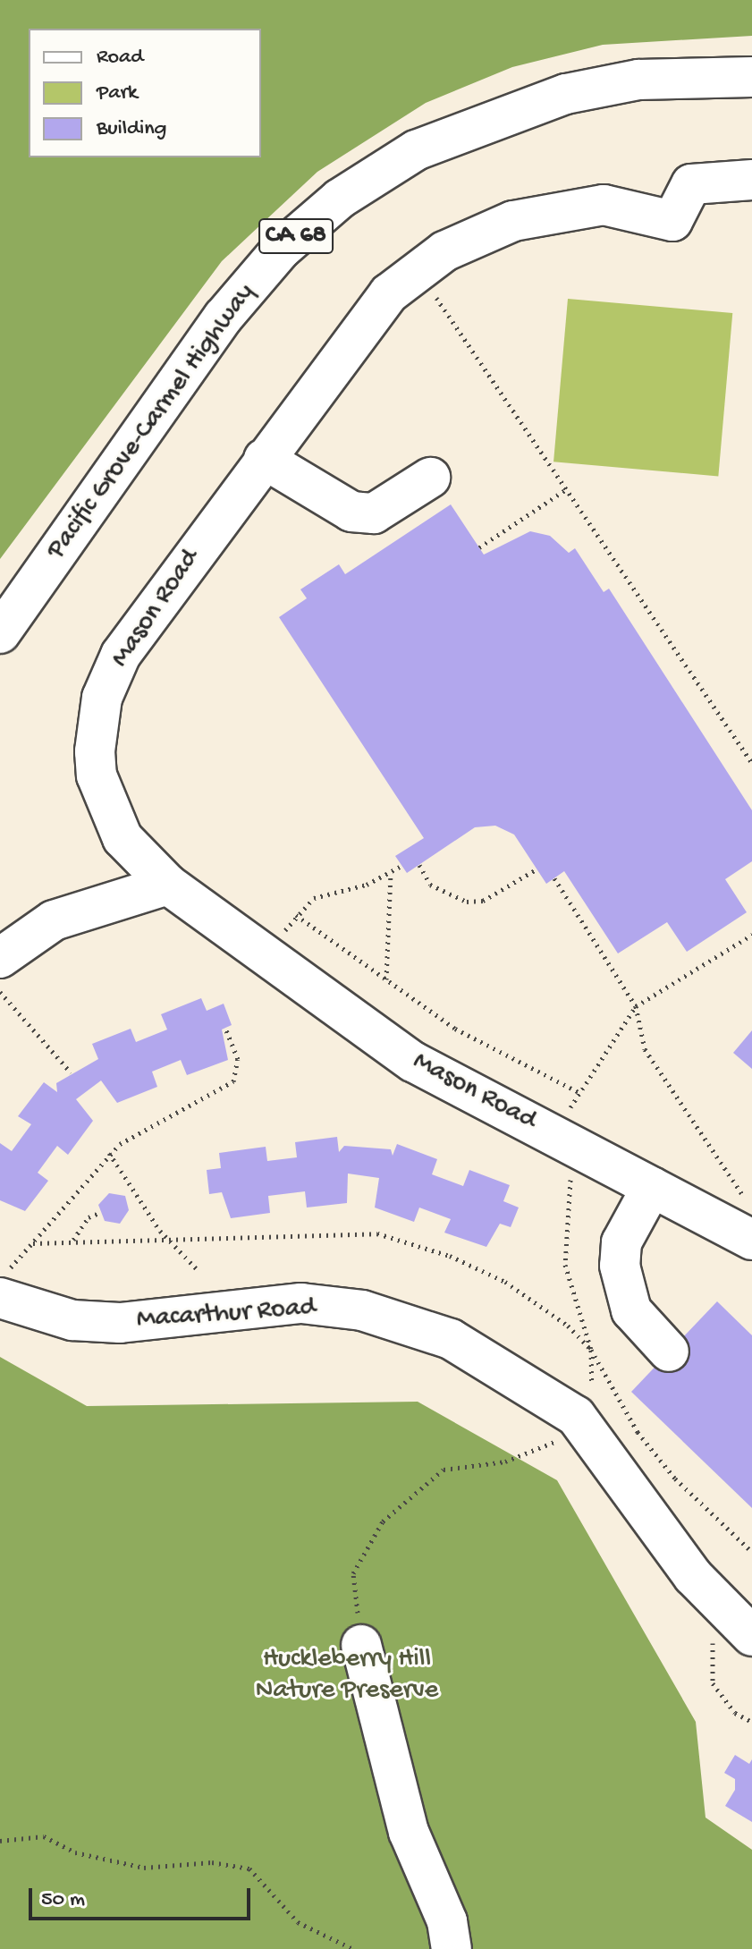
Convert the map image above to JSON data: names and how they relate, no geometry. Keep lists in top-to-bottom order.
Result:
{
  "streets": {
    "street": [
      "CA 68",
      "Pacific Grove-Carmel Highway",
      "Mason Road",
      "Macarthur Road"
    ]
  },
  "parks": ["Huckleberry Hill Nature Preserve"],
  "legend": ["Road", "Park", "Building"],
  "scale_bar": "50 m"
}
